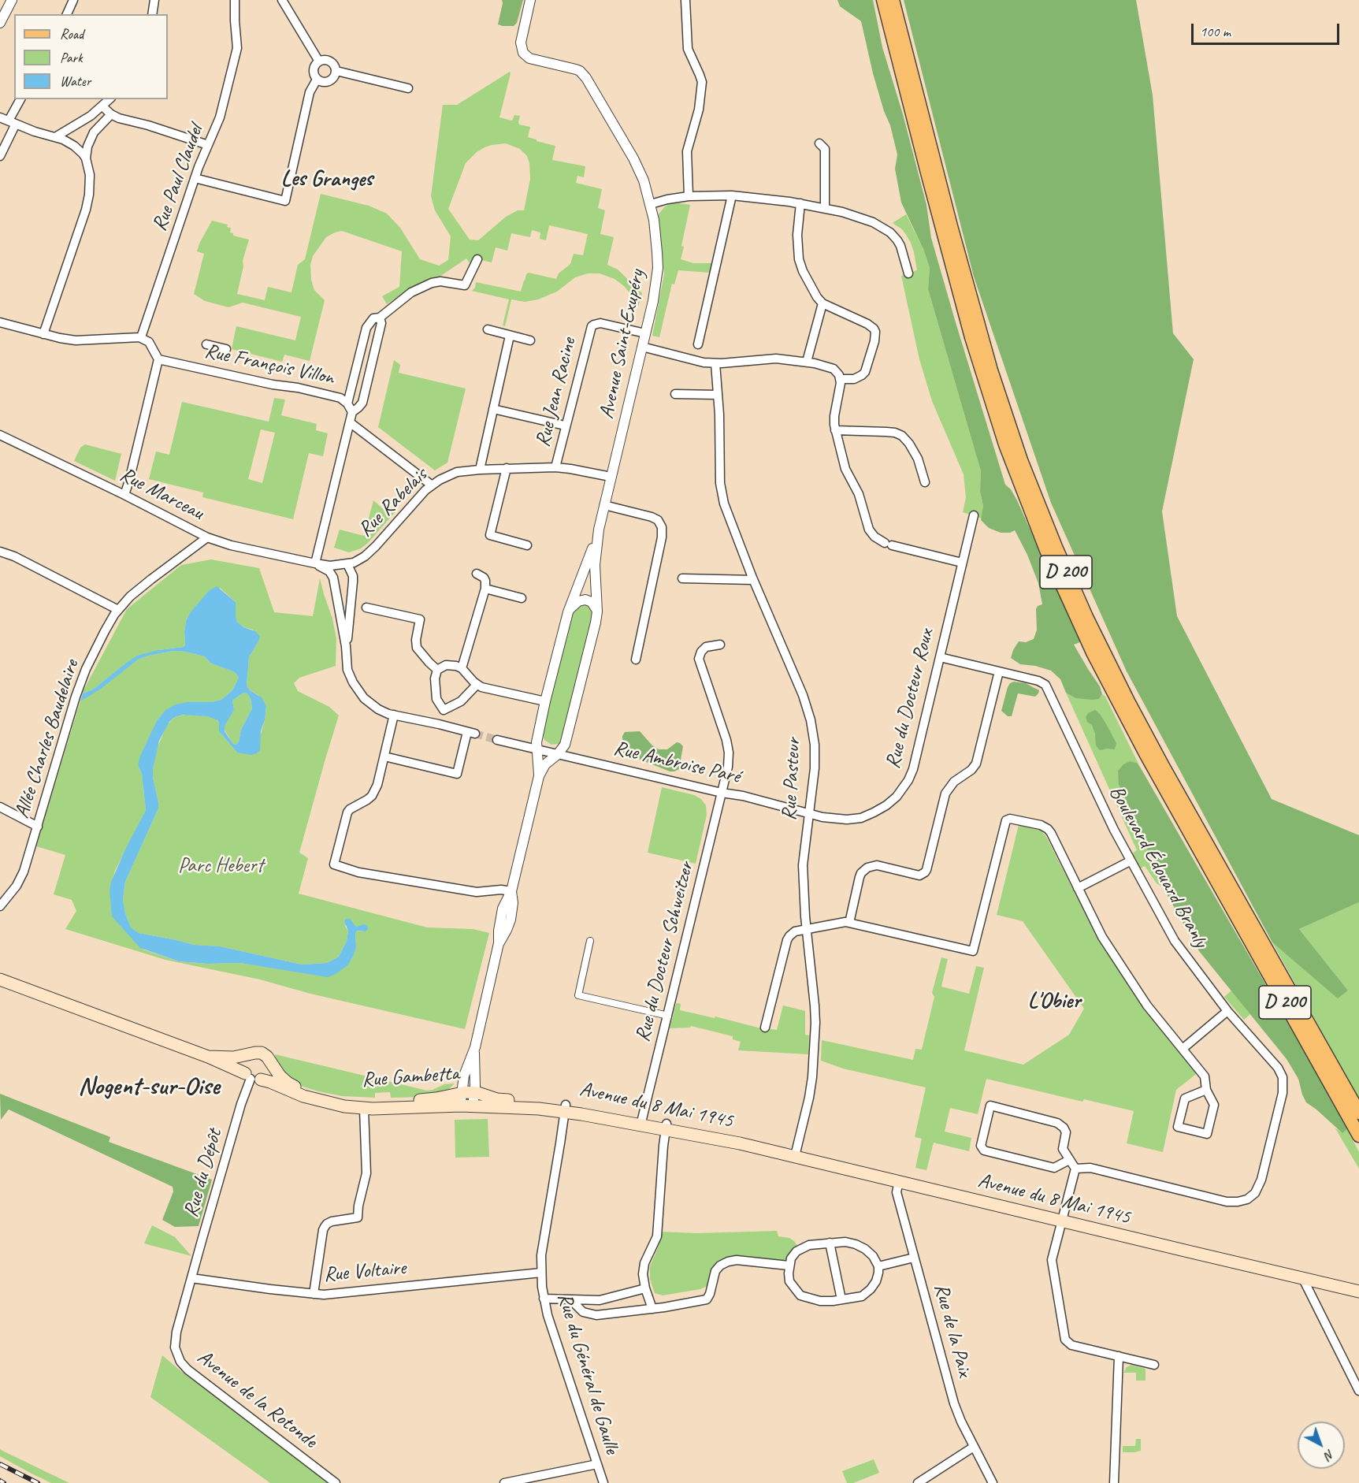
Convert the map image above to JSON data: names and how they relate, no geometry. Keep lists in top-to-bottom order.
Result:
{
  "streets": {
    "main road": ["D 200", "Rue Gambetta", "Avenue du 8 Mai 1945"],
    "street": [
      "Rue Paul Claudel",
      "Avenue Saint-Exupéry",
      "Rue François Villon",
      "Rue Jean Racine",
      "Rue Marceau",
      "Rue Rabelais",
      "Rue du Docteur Roux",
      "Allée Charles Baudelaire",
      "Rue Ambroise Paré",
      "Rue Pasteur",
      "Boulevard Édouard Branly",
      "Rue du Docteur Schweitzer",
      "Rue du Dépôt",
      "Rue Voltaire",
      "Rue de la Paix",
      "Rue du Général de Gaulle",
      "Avenue de la Rotonde"
    ]
  },
  "crossings": [
    ["Avenue Saint-Exupéry", "Rue Jean Racine"],
    ["Avenue Saint-Exupéry", "Rue Rabelais"],
    ["Avenue Saint-Exupéry", "Rue Ambroise Paré"],
    ["Avenue Saint-Exupéry", "Rue Gambetta"],
    ["Rue François Villon", "Rue Marceau"],
    ["Rue François Villon", "Rue Rabelais"],
    ["Rue Jean Racine", "Rue Rabelais"],
    ["Rue Marceau", "Rue Rabelais"],
    ["Rue Marceau", "Allée Charles Baudelaire"],
    ["Rue du Docteur Roux", "Rue Ambroise Paré"],
    ["Rue du Docteur Roux", "Rue Pasteur"],
    ["Rue du Docteur Roux", "Boulevard Édouard Branly"],
    ["Rue Ambroise Paré", "Rue Pasteur"],
    ["Rue Ambroise Paré", "Rue du Docteur Schweitzer"],
    ["Rue Pasteur", "Avenue du 8 Mai 1945"],
    ["Rue du Docteur Schweitzer", "Avenue du 8 Mai 1945"],
    ["Rue Gambetta", "Avenue du 8 Mai 1945"],
    ["Rue Gambetta", "Rue du Dépôt"],
    ["Rue Gambetta", "Rue du Général de Gaulle"],
    ["Avenue du 8 Mai 1945", "Rue de la Paix"],
    ["Avenue du 8 Mai 1945", "Rue du Général de Gaulle"],
    ["Rue du Dépôt", "Rue Voltaire"],
    ["Rue du Dépôt", "Avenue de la Rotonde"],
    ["Rue Voltaire", "Rue du Général de Gaulle"],
    ["Rue Voltaire", "Avenue de la Rotonde"]
  ],
  "districts": ["Les Granges", "L'Obier", "Nogent-sur-Oise"],
  "parks": ["Parc Hebert"],
  "legend": ["Road", "Park", "Water"],
  "scale_bar": "100 m",
  "north": "bottom right"
}
